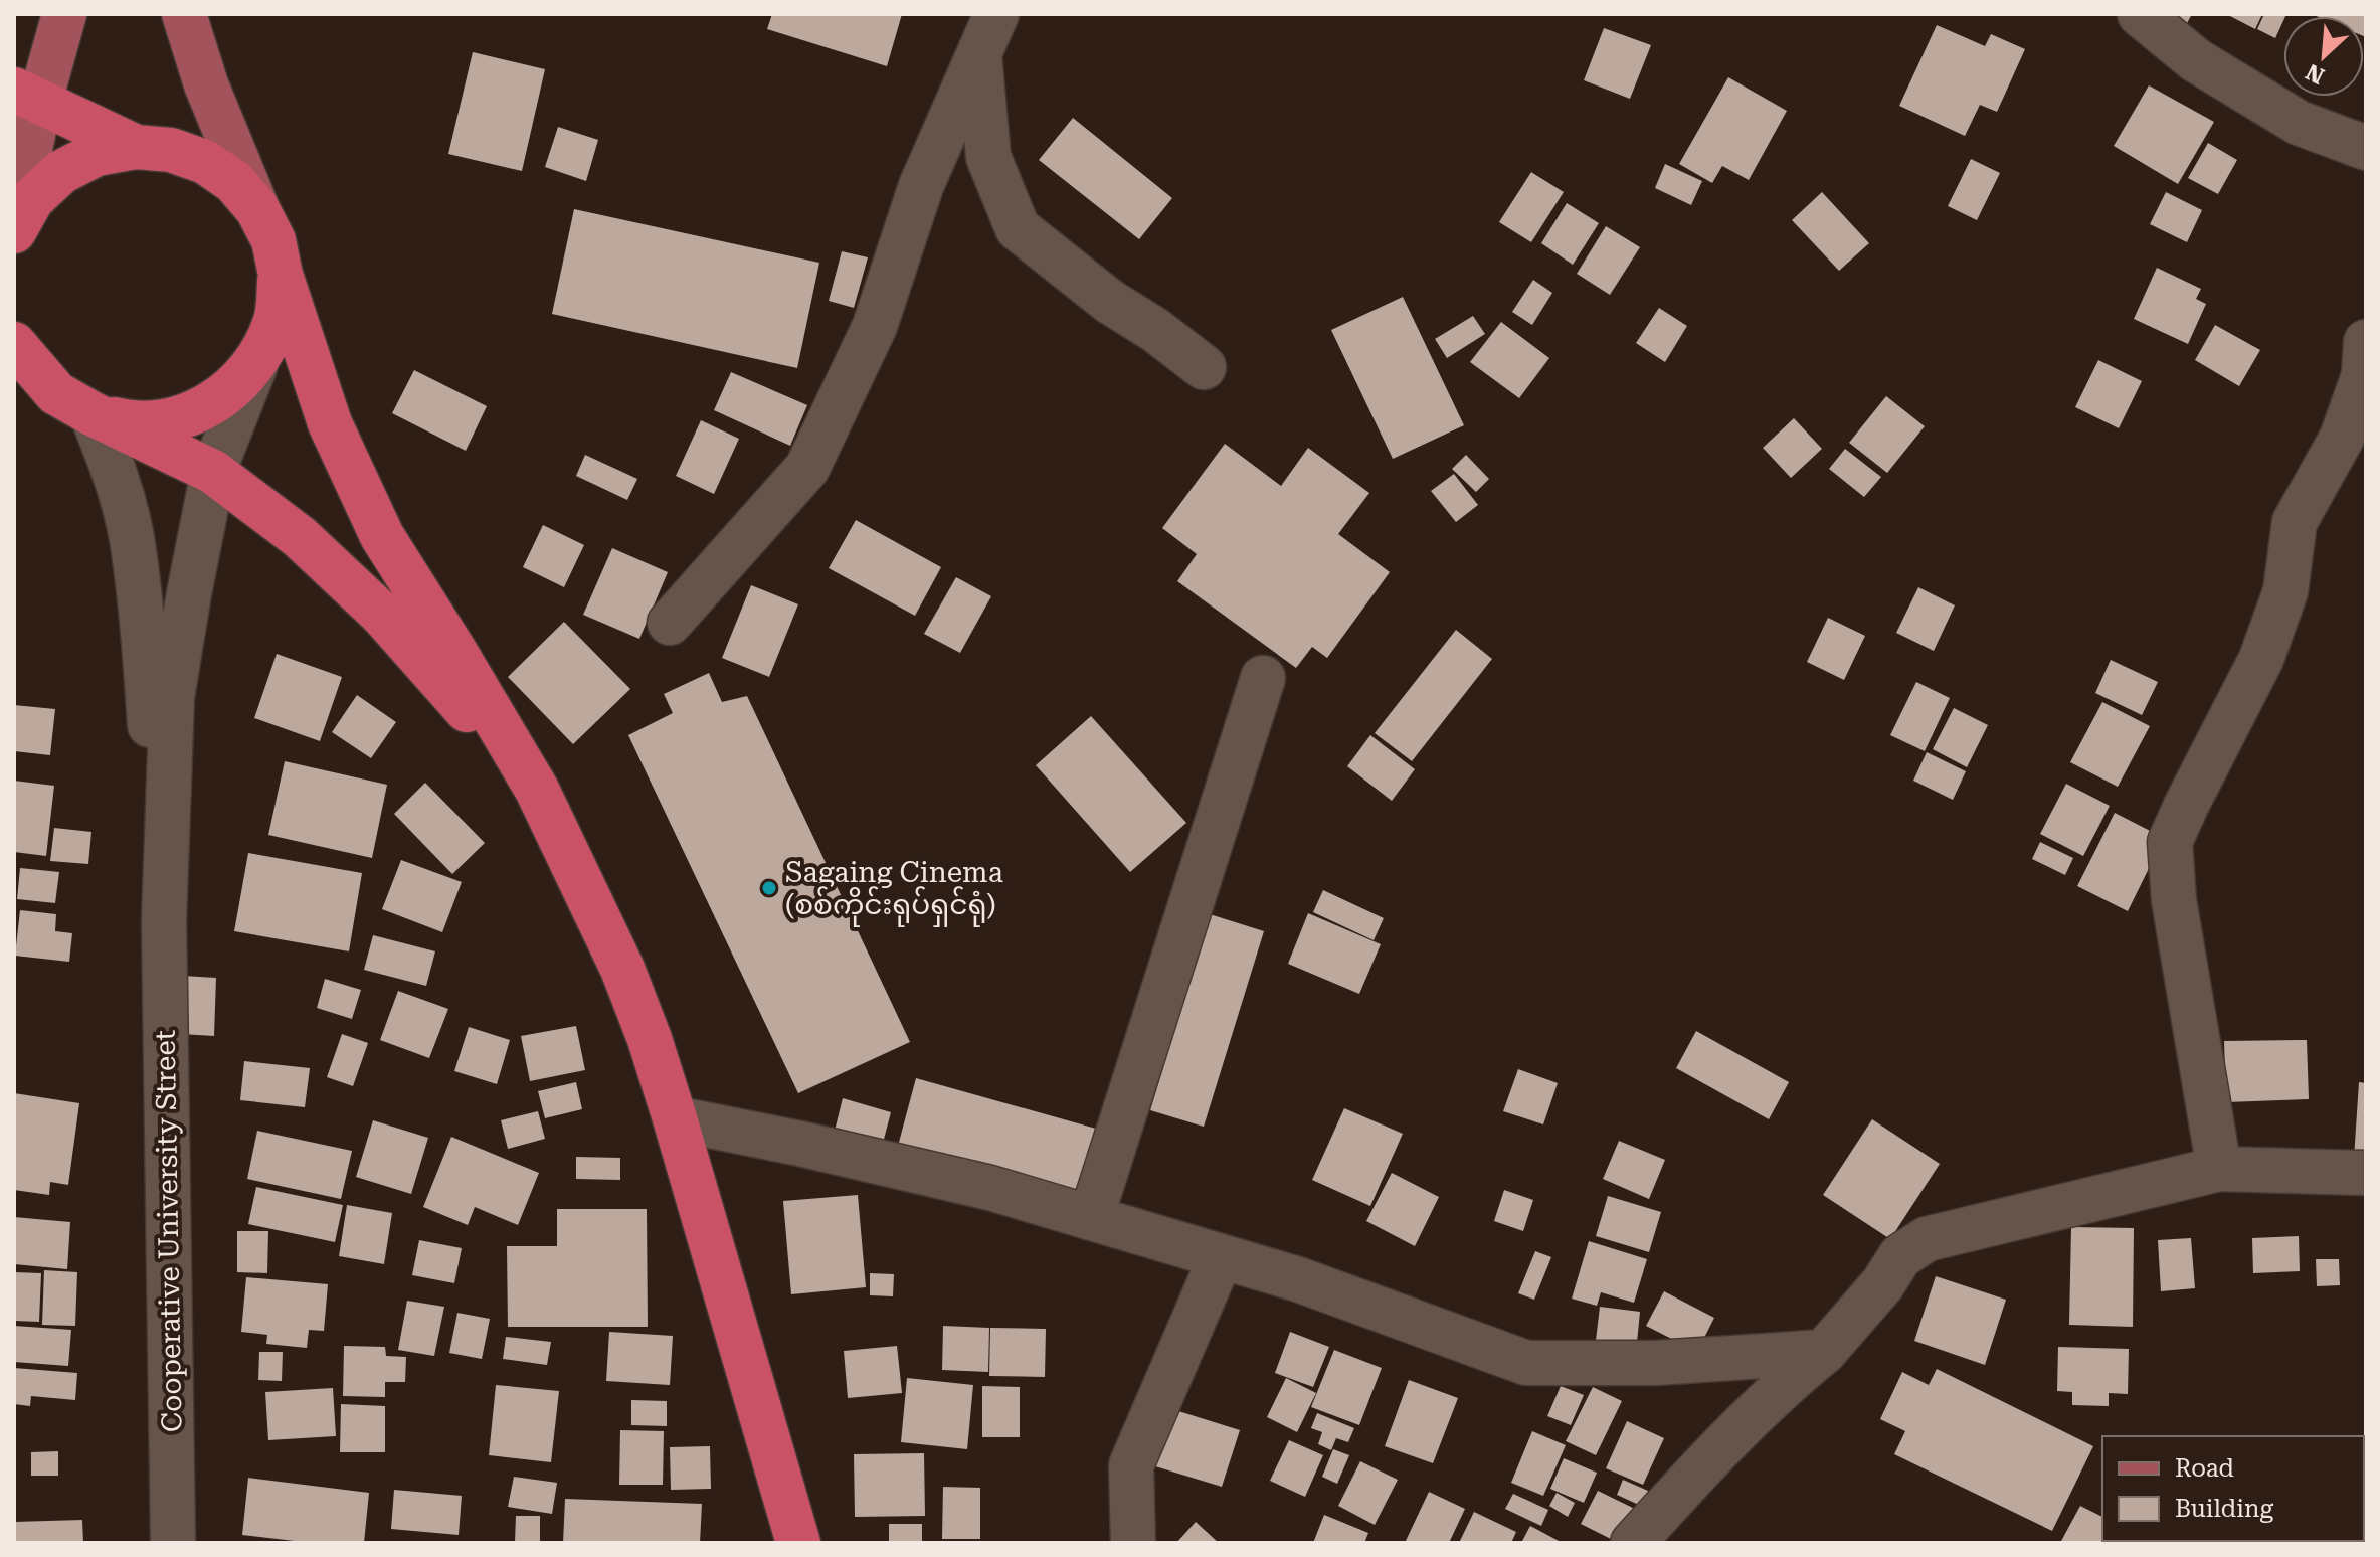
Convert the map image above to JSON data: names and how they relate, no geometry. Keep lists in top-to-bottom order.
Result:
{
  "streets": {
    "street": ["Cooperative University Street"]
  },
  "places": ["Sagaing Cinema (စစ်ကိုင်းရုပ်ရှင်ရုံ)"],
  "legend": ["Road", "Building"],
  "north": "bottom left"
}
